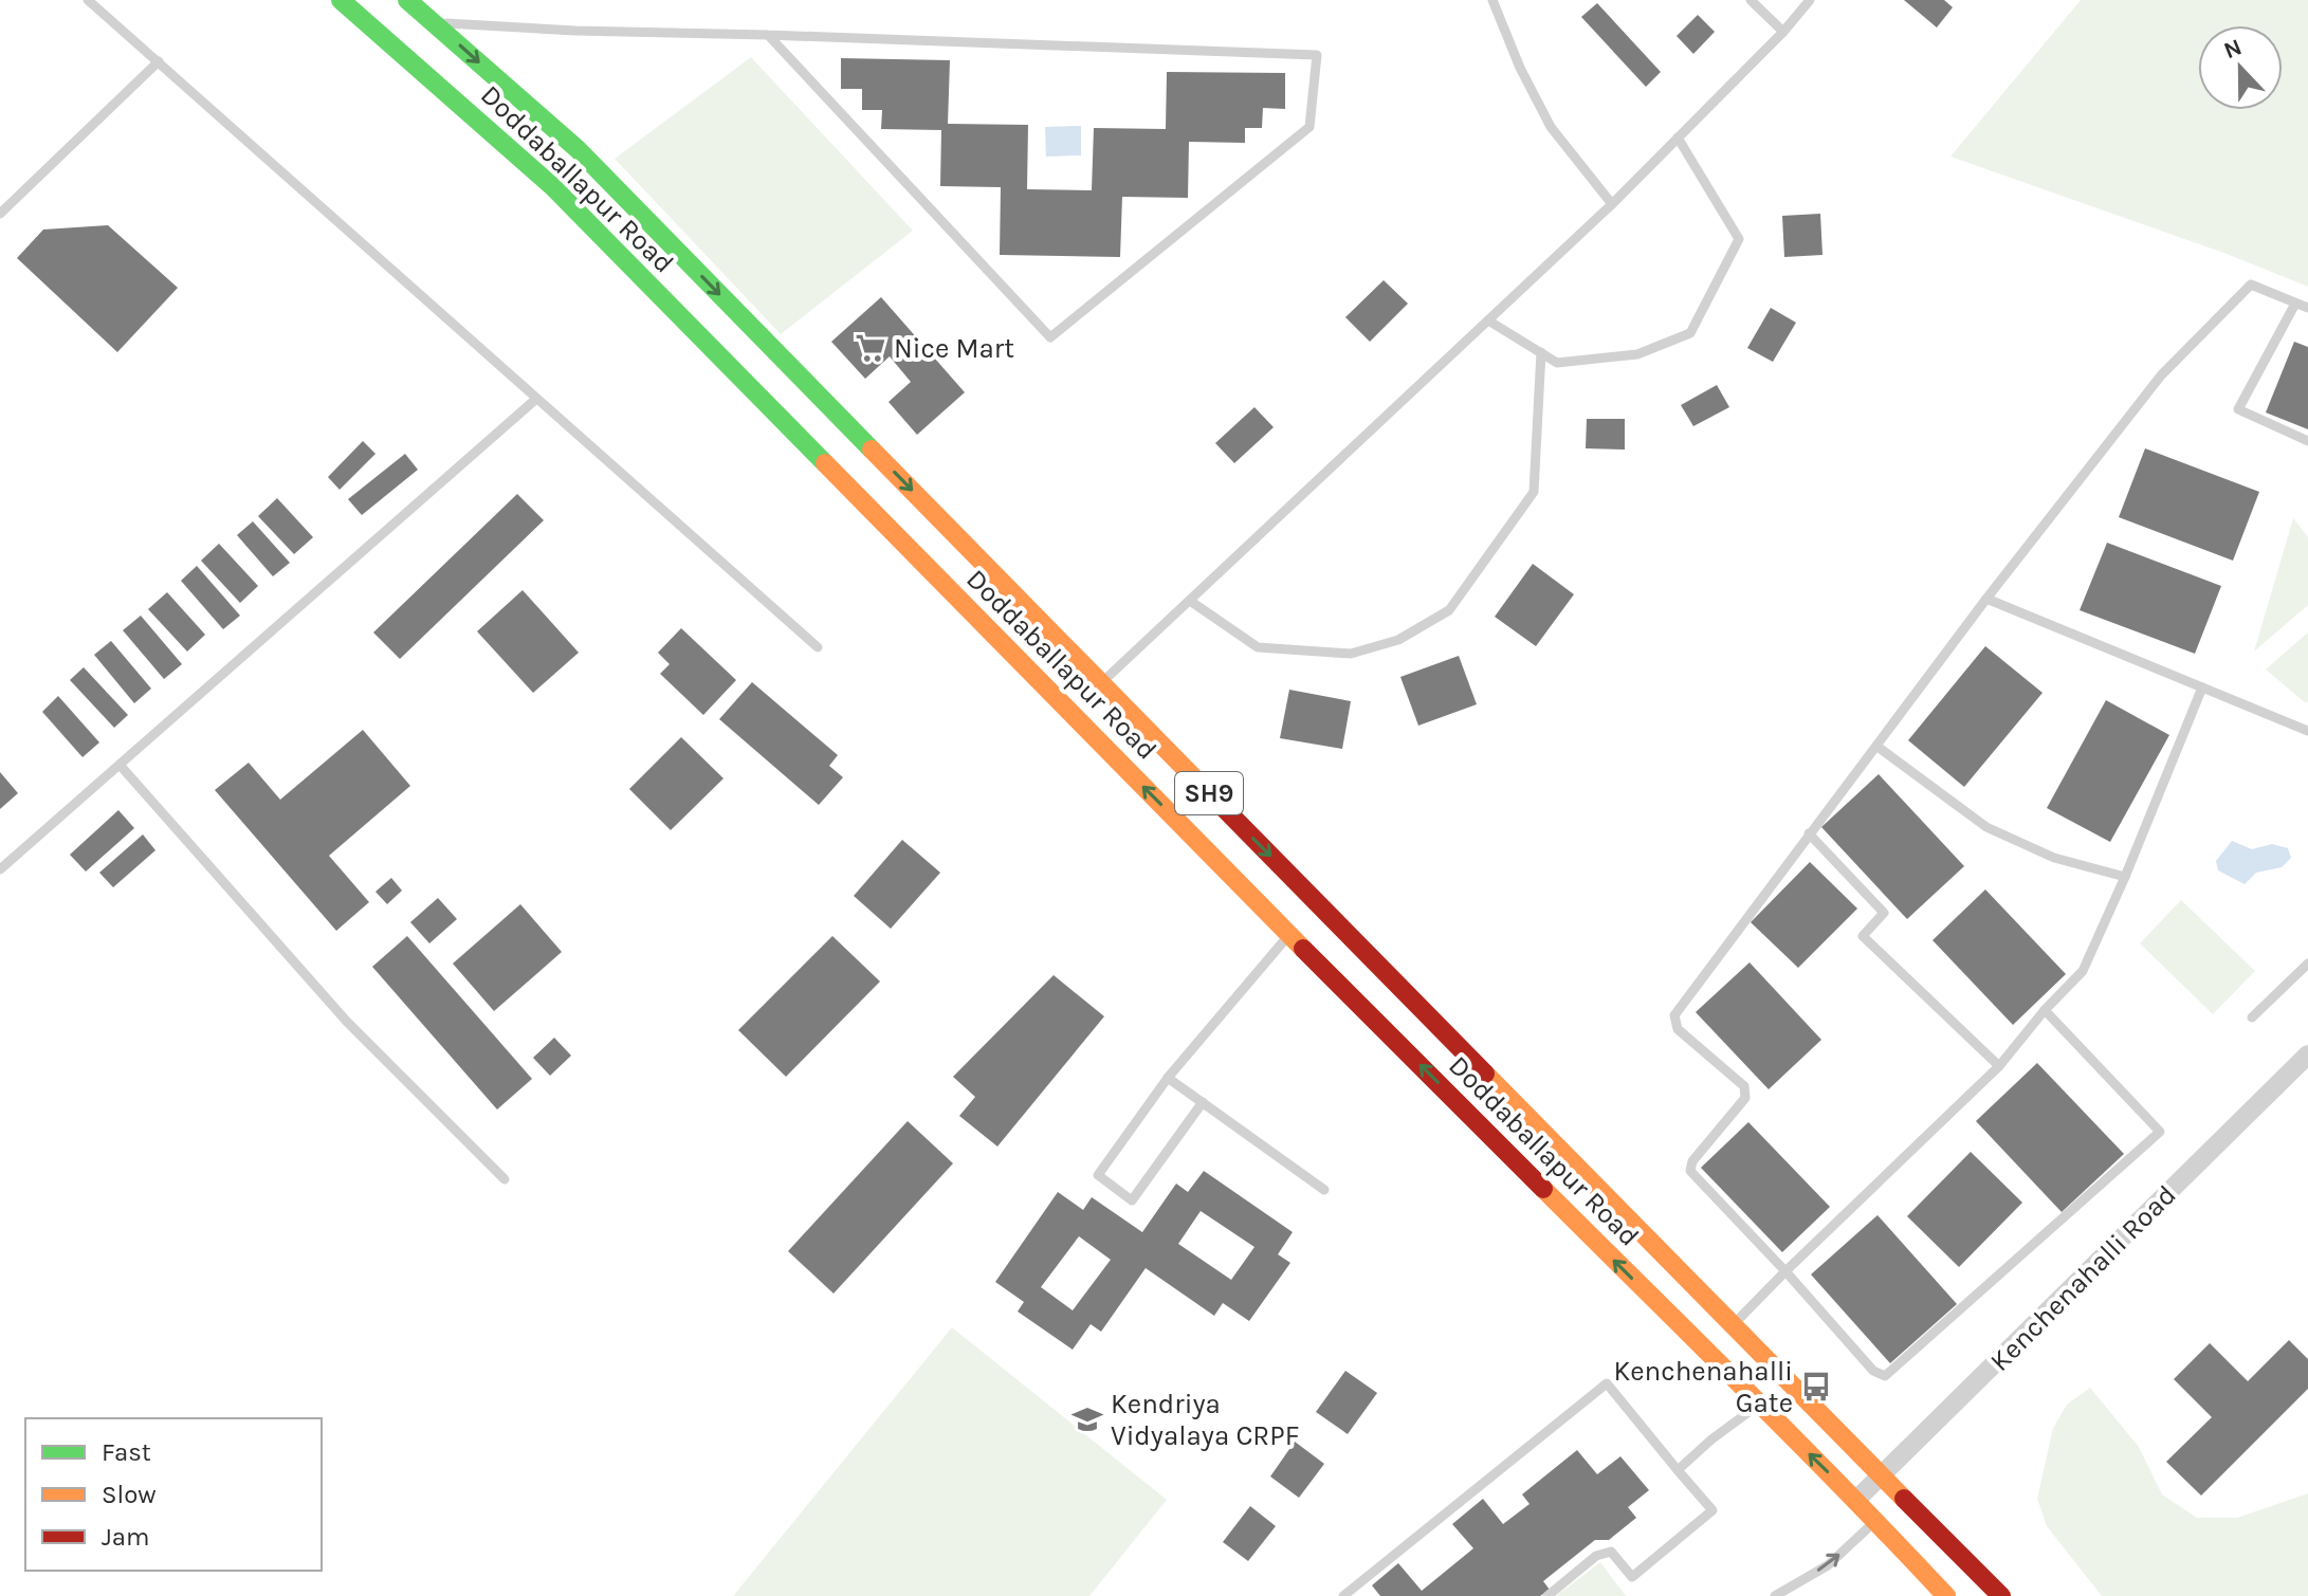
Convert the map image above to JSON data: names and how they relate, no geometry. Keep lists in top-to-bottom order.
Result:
{
  "streets": {
    "main road": ["Doddaballapur Road", "SH9"],
    "street": ["Kenchenahalli Road"]
  },
  "crossings": [
    ["Doddaballapur Road", "Kenchenahalli Road"]
  ],
  "places": {
    "supermarket": ["Nice Mart"],
    "bus stop": ["Kenchenahalli Gate"],
    "school or university": ["Kendriya Vidyalaya CRPF"]
  },
  "legend": ["Fast", "Slow", "Jam"],
  "north": "top"
}
